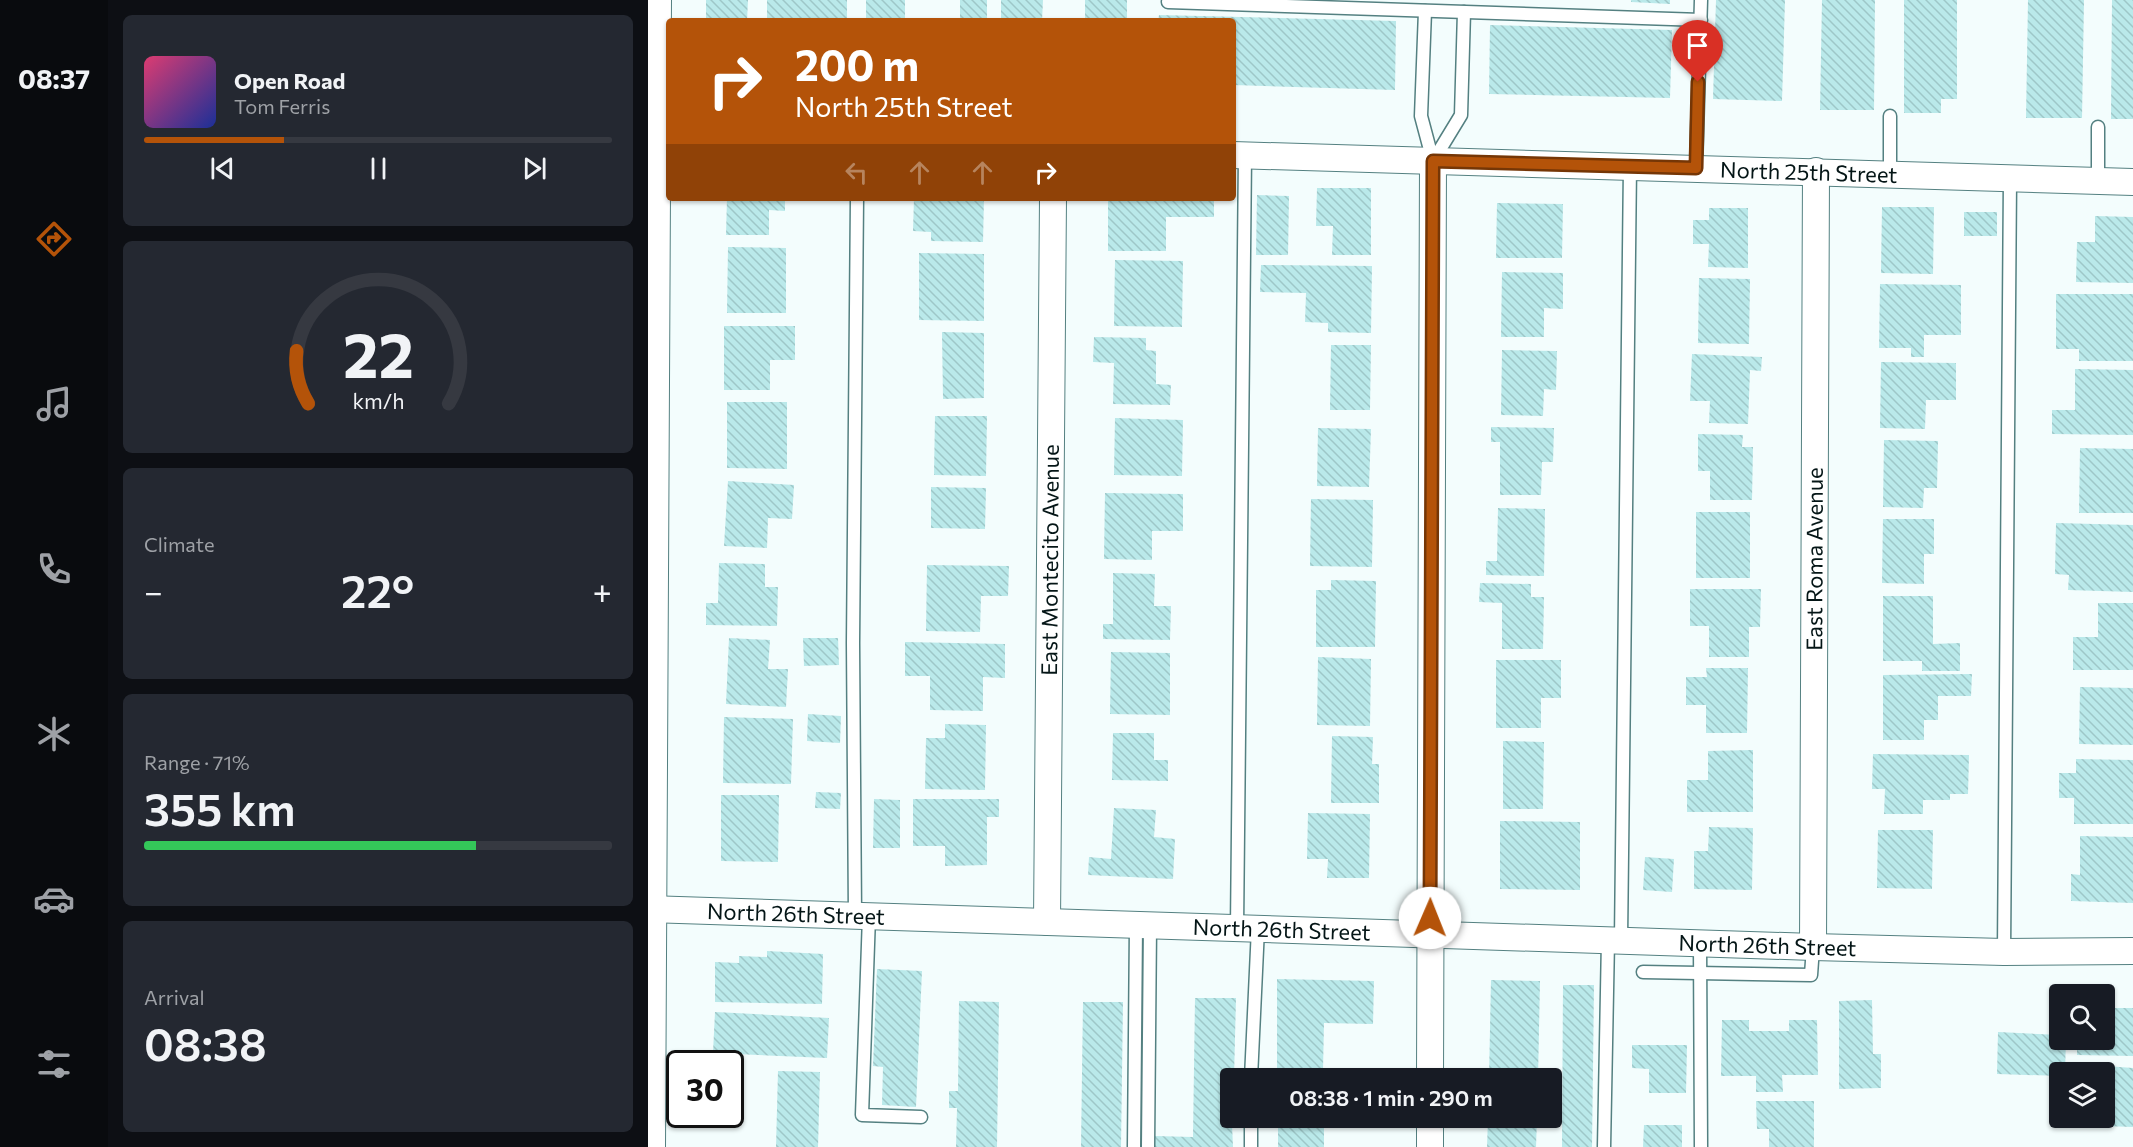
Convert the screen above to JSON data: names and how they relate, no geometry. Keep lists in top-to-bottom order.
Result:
{
  "streets": {
    "street": [
      "North 25th Street",
      "East Roma Avenue",
      "East Montecito Avenue",
      "North 26th Street"
    ]
  },
  "crossings": [
    ["North 25th Street", "East Roma Avenue"],
    ["East Roma Avenue", "North 26th Street"],
    ["East Montecito Avenue", "North 26th Street"]
  ],
  "page": {
    "tabs": "08:37",
    "turn": ["200 m", "North 25th Street"],
    "song": ["Open Road", "Tom Ferris"],
    "tile": [
      "Climate",
      ["Range · 71%", "355 km"],
      ["Arrival", "08:38"]
    ],
    "heat": ["−", "22°", "+"],
    "limit": "30",
    "trip": "08:38 · 1 min · 290 m",
    "gauge": ["22", "km/h"]
  }
}
